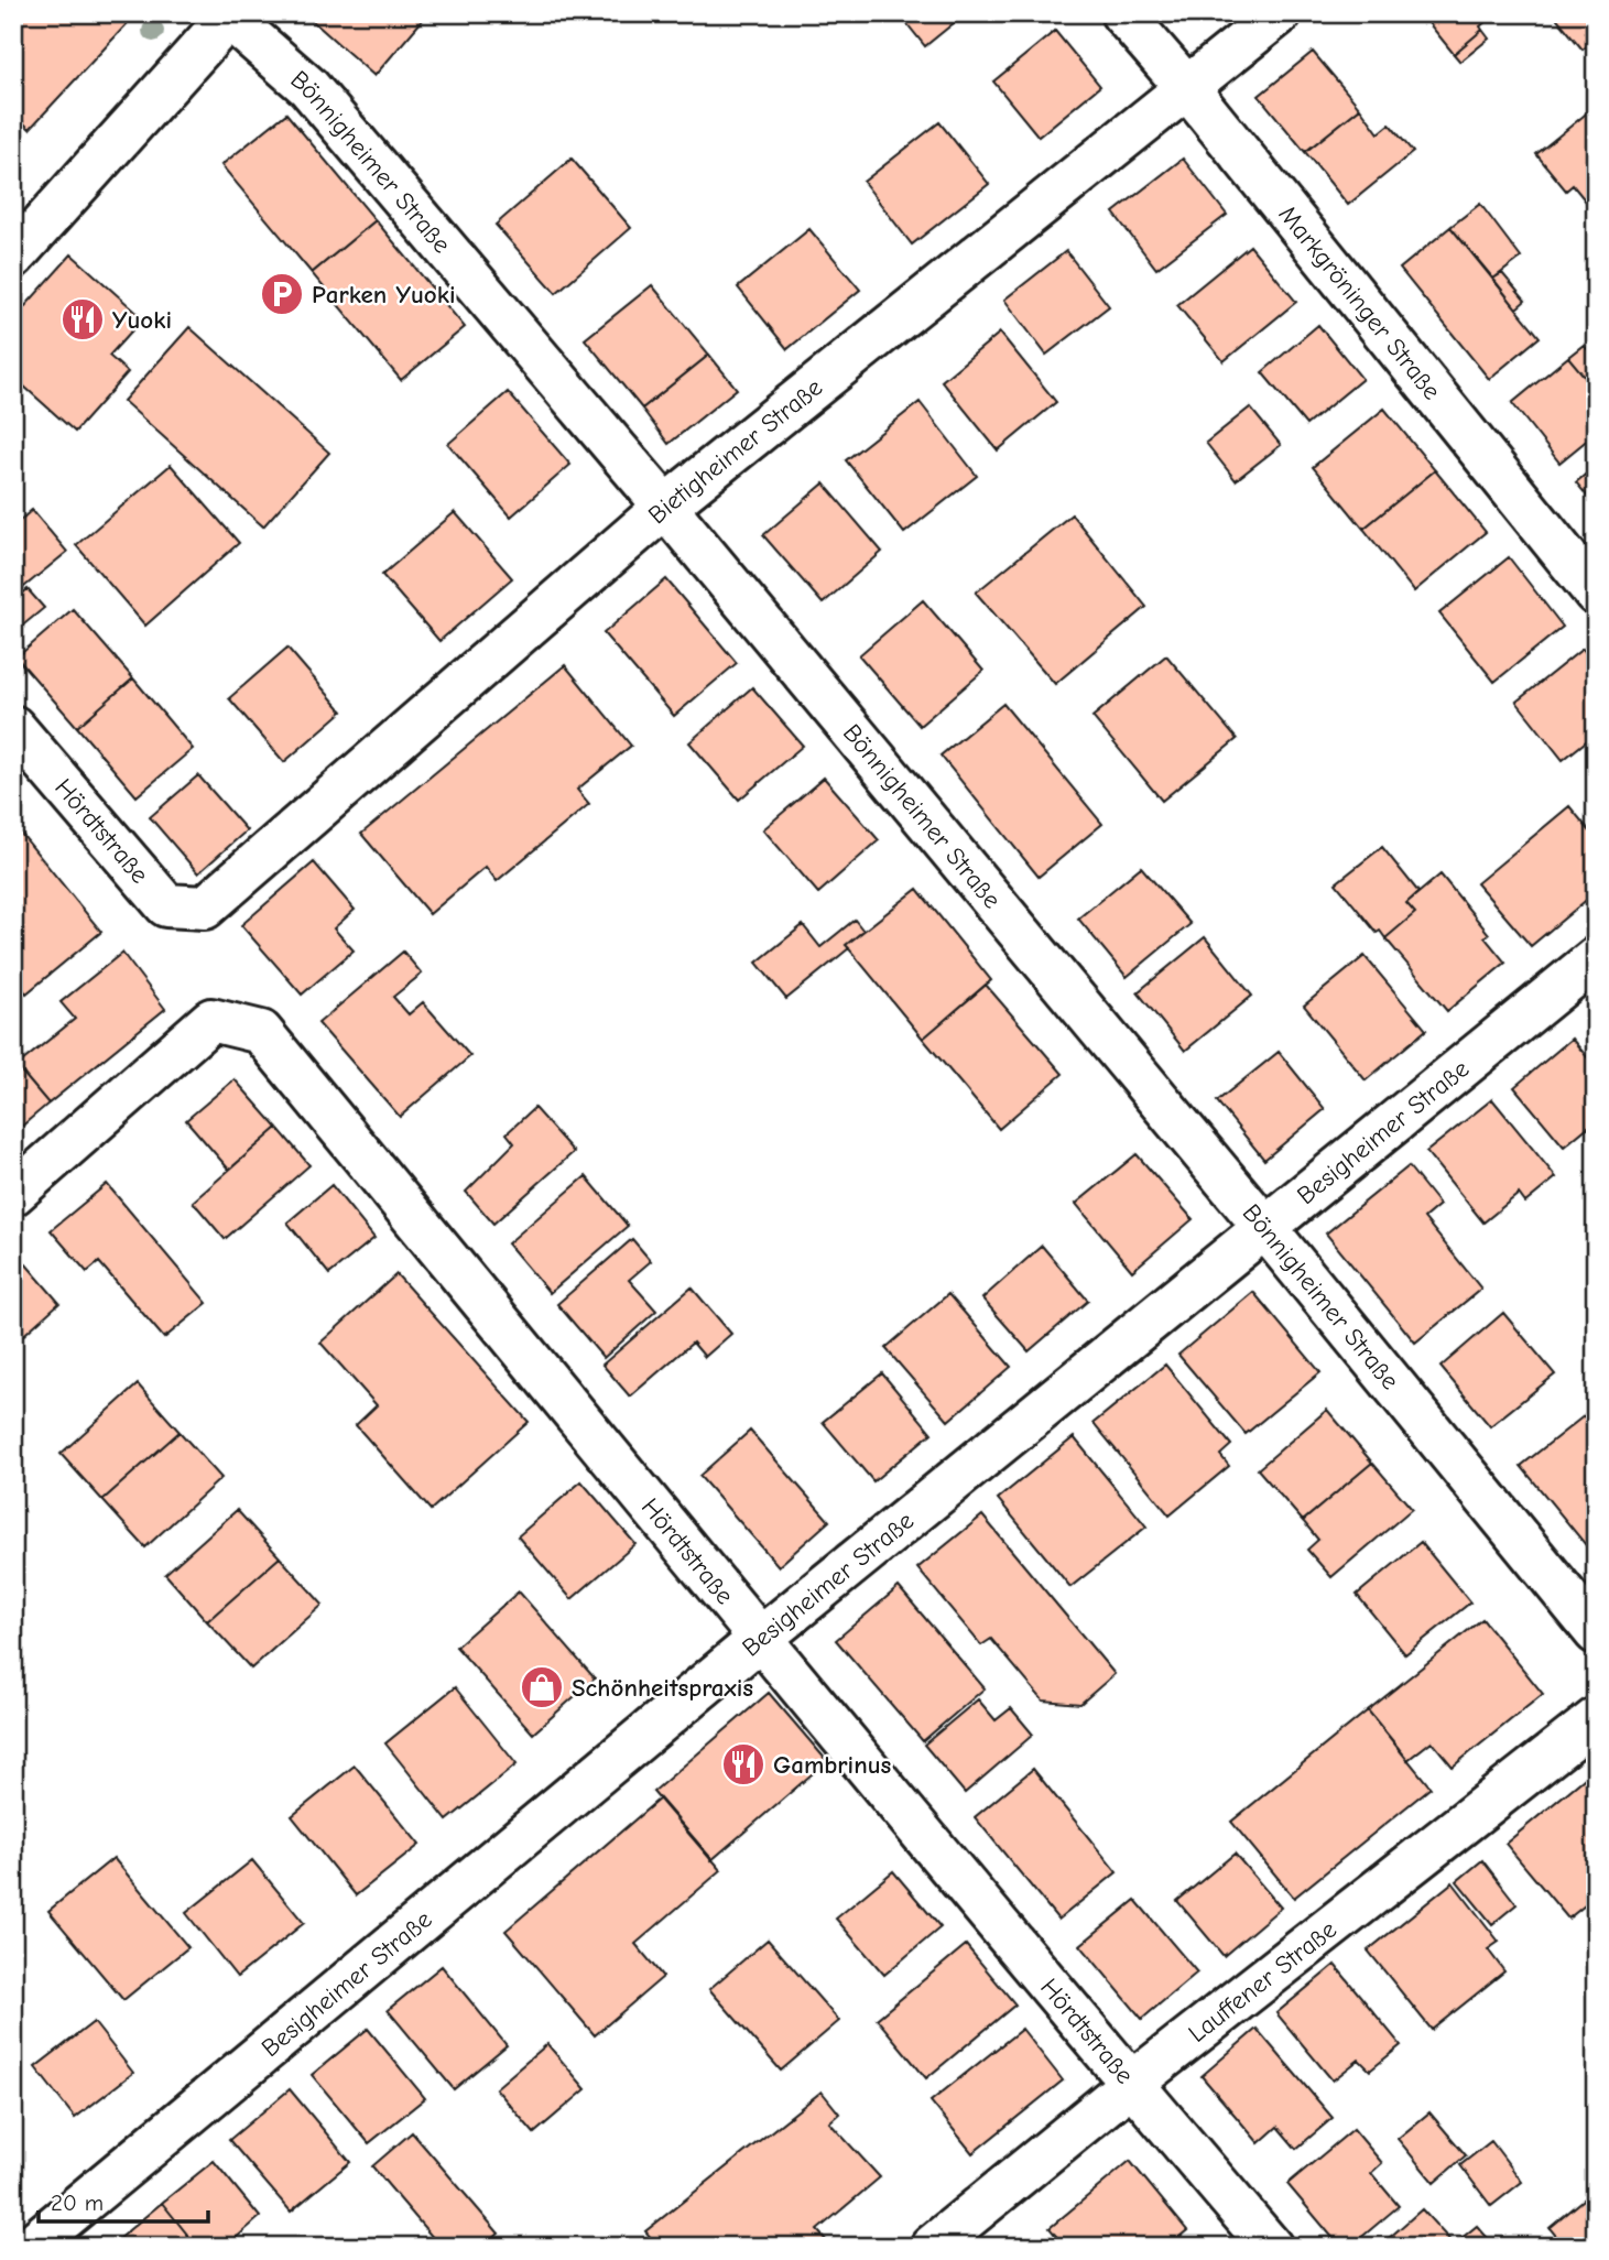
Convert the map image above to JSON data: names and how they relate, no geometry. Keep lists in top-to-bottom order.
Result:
{
  "streets": {
    "street": [
      "Bönnigheimer Straße",
      "Markgröninger Straße",
      "Bietigheimer Straße",
      "Hördtstraße",
      "Besigheimer Straße",
      "Lauffener Straße"
    ]
  },
  "crossings": [
    ["Bönnigheimer Straße", "Bietigheimer Straße"],
    ["Bönnigheimer Straße", "Besigheimer Straße"],
    ["Markgröninger Straße", "Bietigheimer Straße"],
    ["Bietigheimer Straße", "Hördtstraße"],
    ["Hördtstraße", "Besigheimer Straße"],
    ["Hördtstraße", "Lauffener Straße"]
  ],
  "places": {
    "parking": ["Parken Yuoki"],
    "restaurant": ["Yuoki", "Gambrinus"],
    "shop": ["Schönheitspraxis"]
  },
  "scale_bar": "20 m"
}
